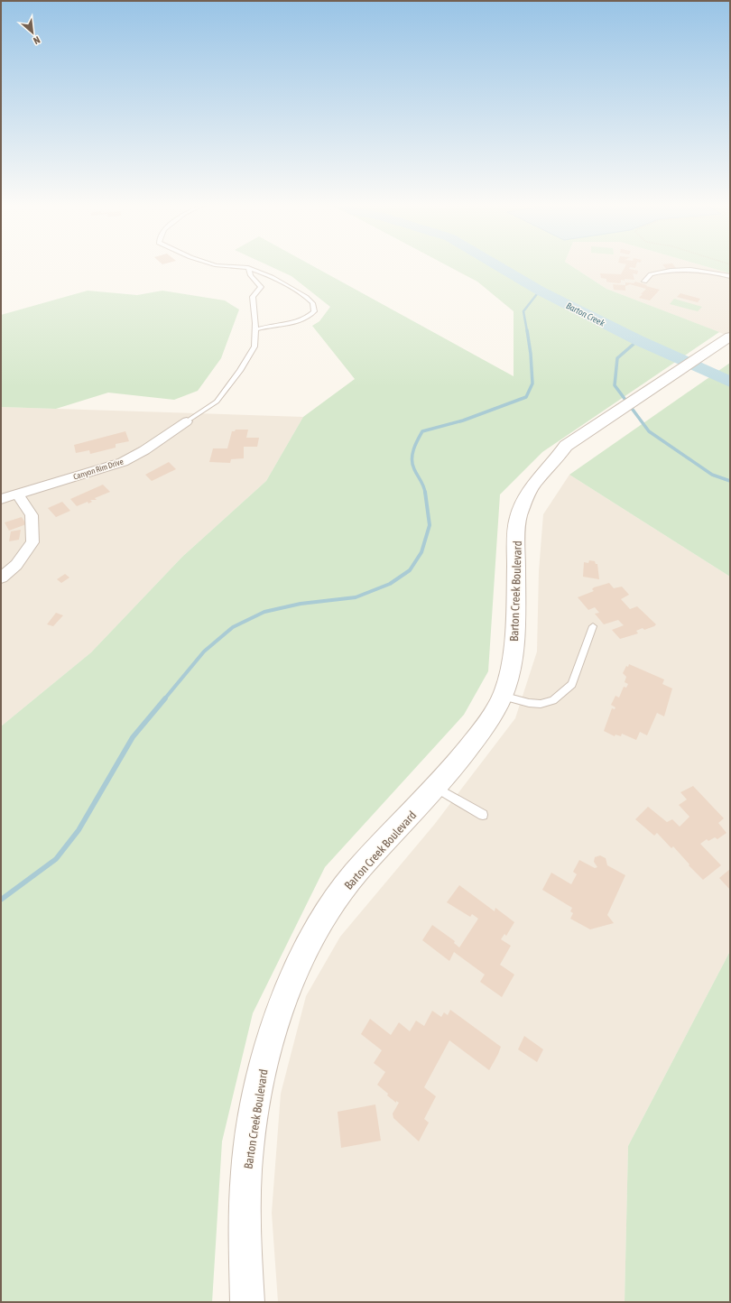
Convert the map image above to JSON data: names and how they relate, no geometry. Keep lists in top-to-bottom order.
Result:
{
  "streets": {
    "street": ["Canyon Rim Drive", "Barton Creek Boulevard"]
  },
  "water": ["Barton Creek"],
  "north": "bottom right"
}
